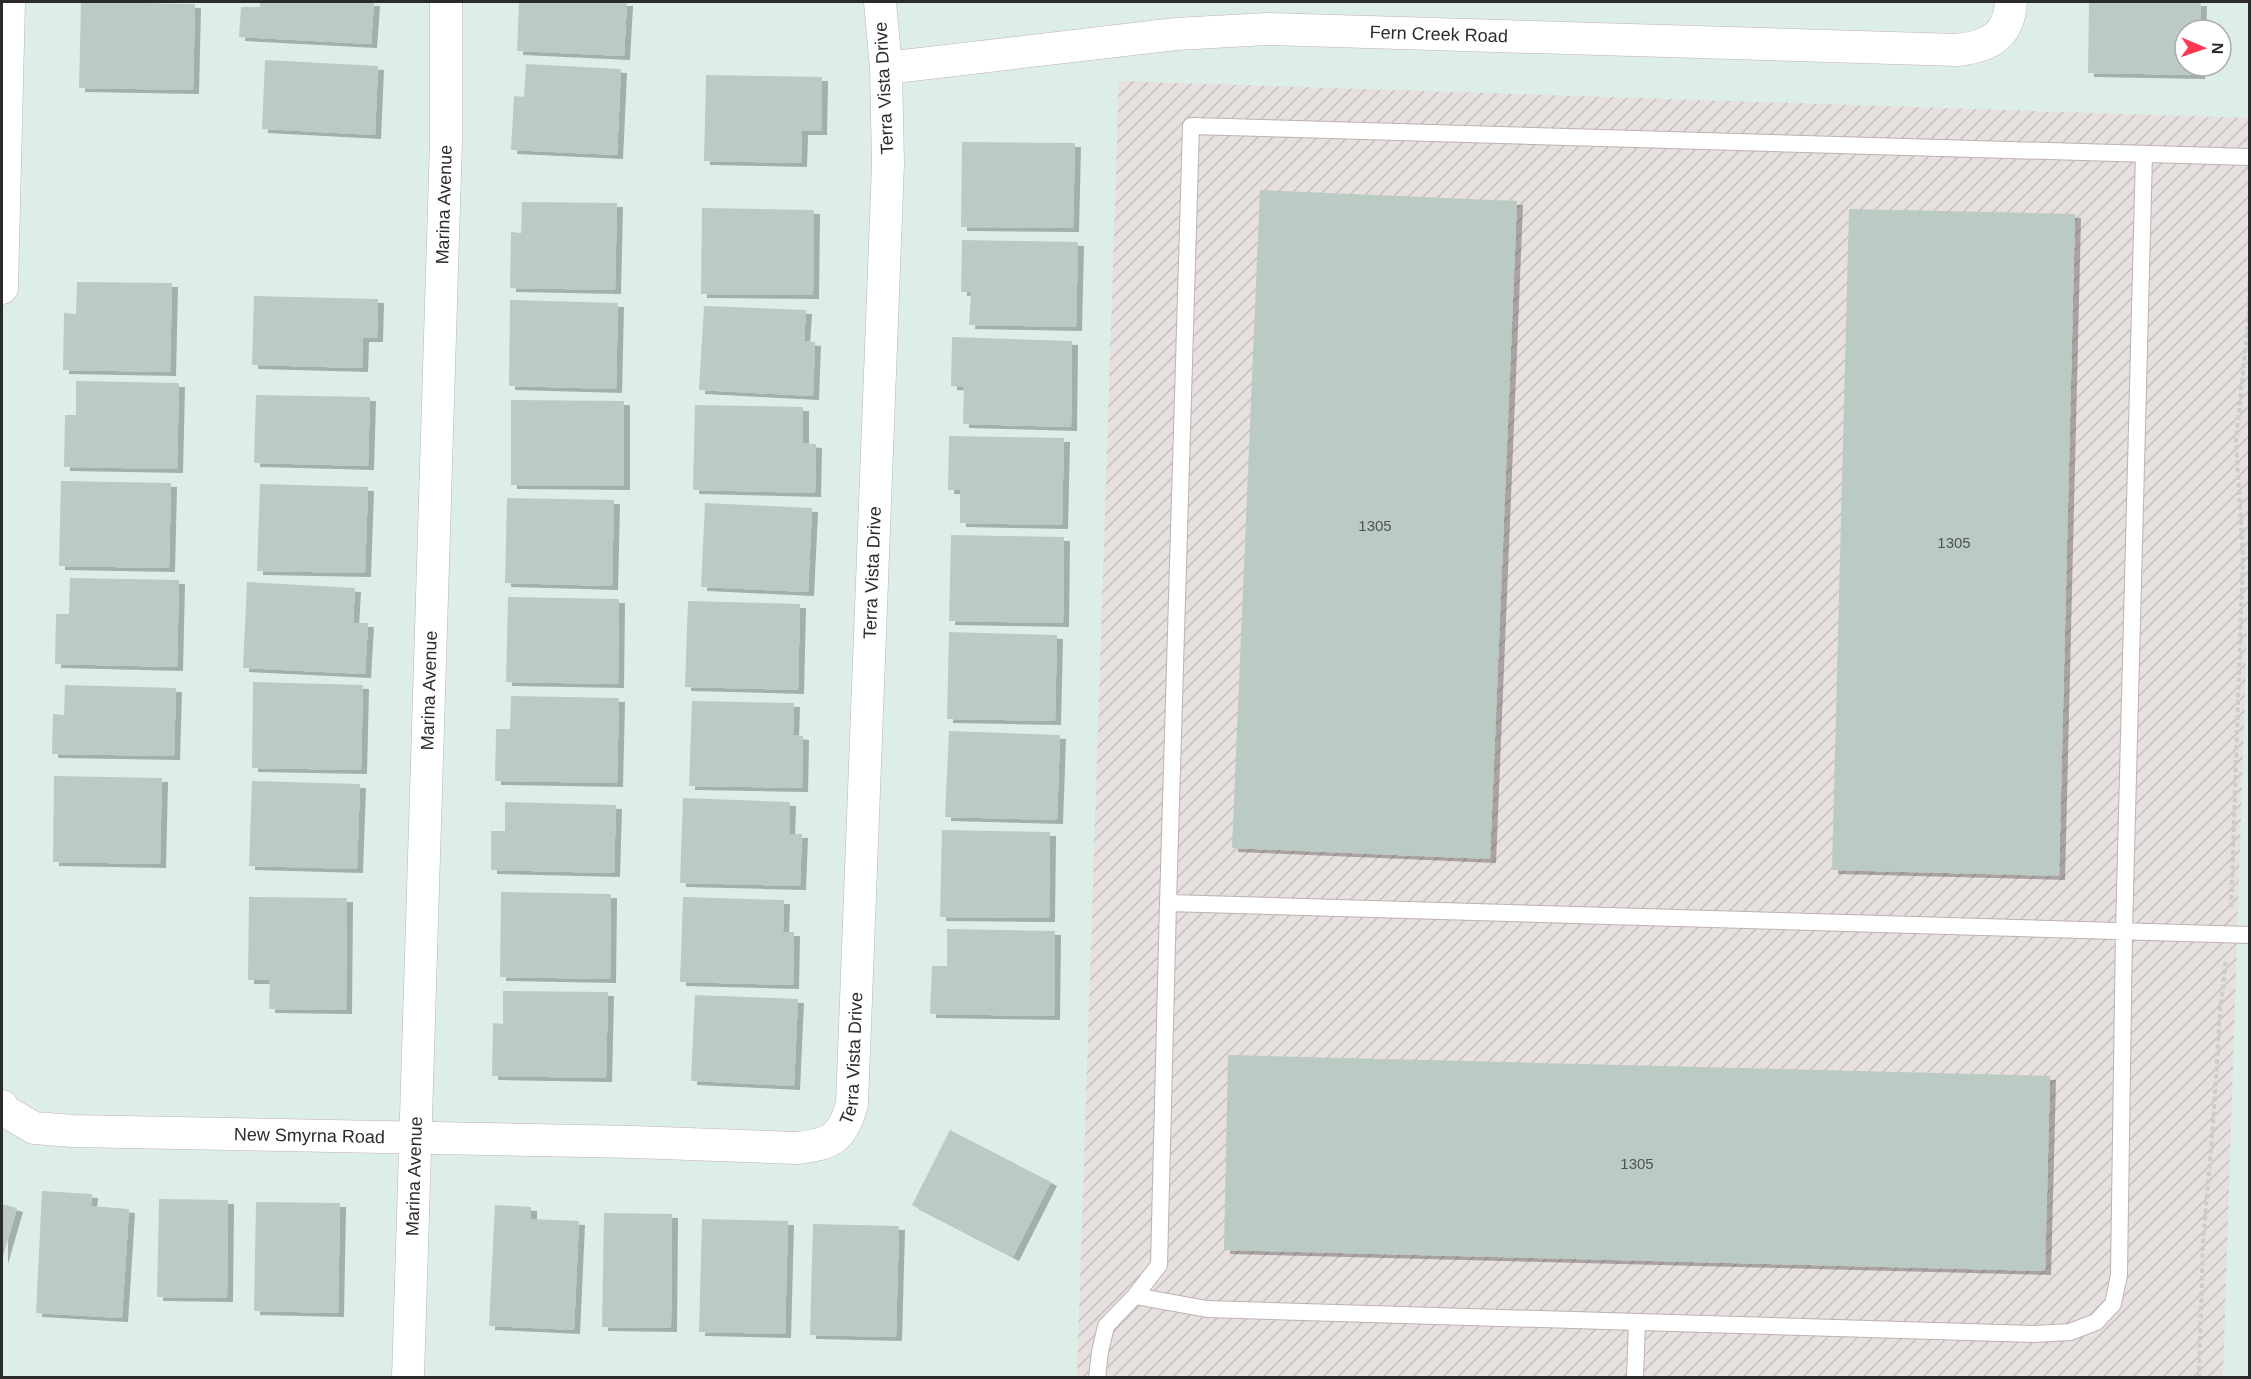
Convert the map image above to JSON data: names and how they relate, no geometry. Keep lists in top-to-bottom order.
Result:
{
  "streets": {
    "street": [
      "Fern Creek Road",
      "Terra Vista Drive",
      "Marina Avenue",
      "New Smyrna Road"
    ]
  },
  "crossings": [
    ["Fern Creek Road", "Terra Vista Drive"],
    ["Terra Vista Drive", "New Smyrna Road"],
    ["Marina Avenue", "New Smyrna Road"]
  ],
  "house_numbers": ["1305", "1305", "1305"],
  "north": "right"
}
